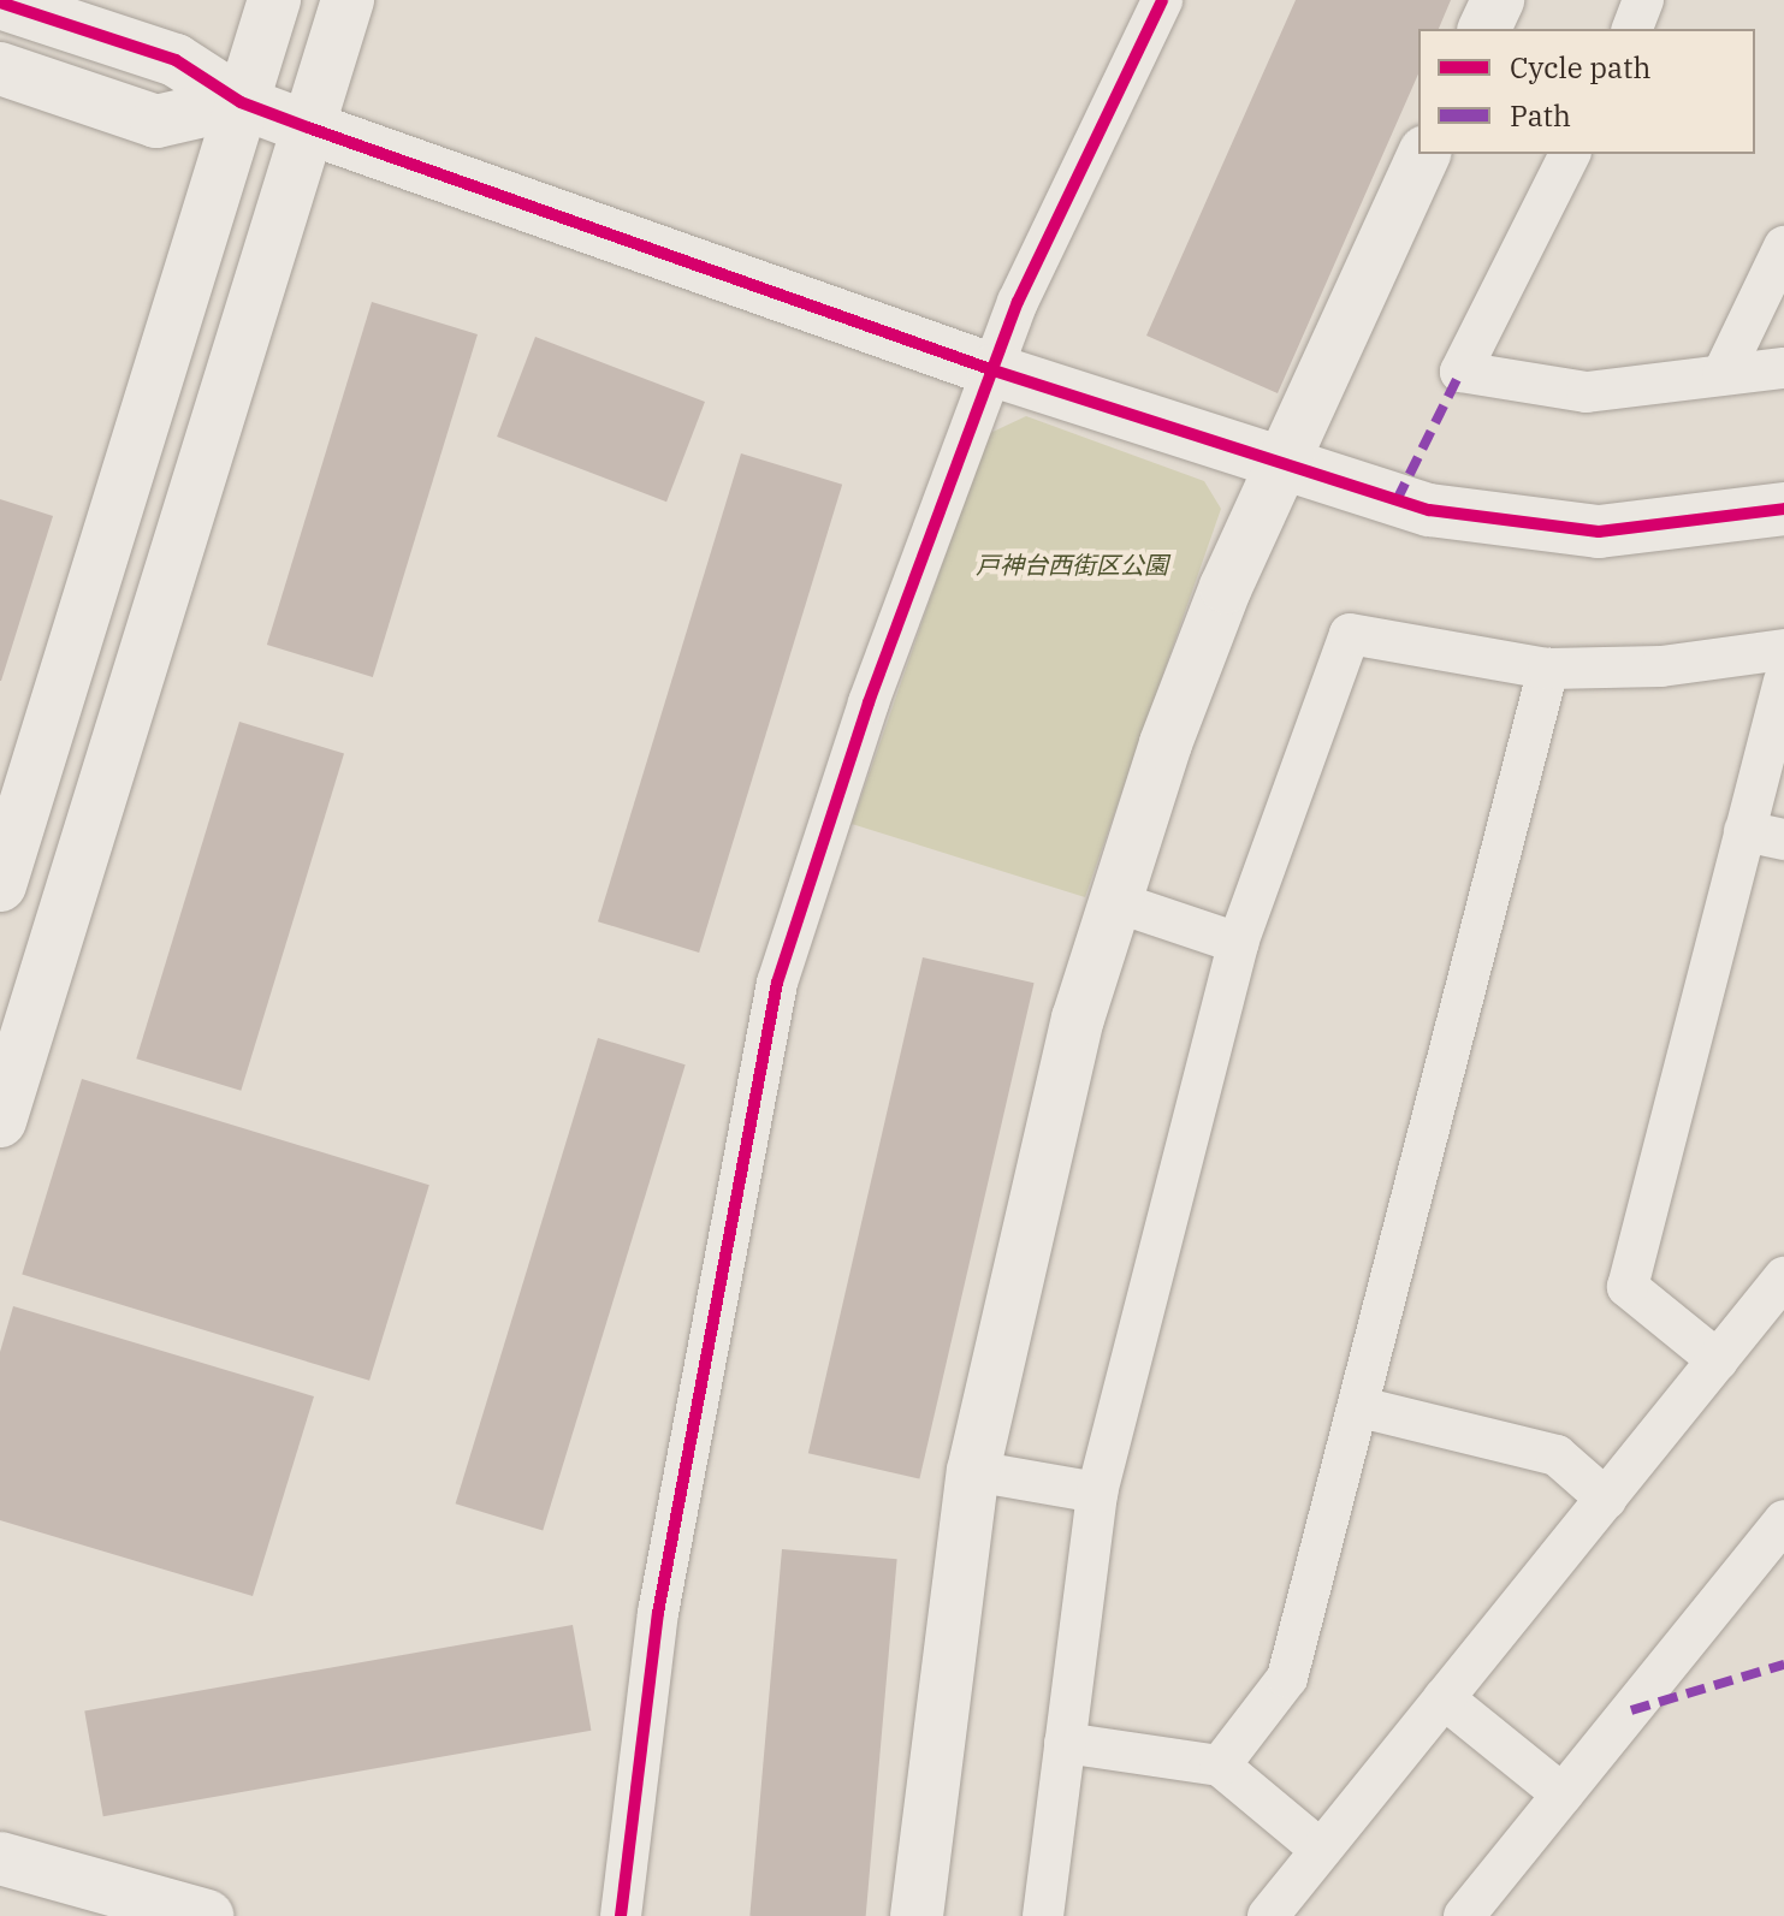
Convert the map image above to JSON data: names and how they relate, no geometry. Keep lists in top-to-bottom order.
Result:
{
  "parks": ["戸神台西街区公園"],
  "legend": ["Cycle path", "Path"]
}
